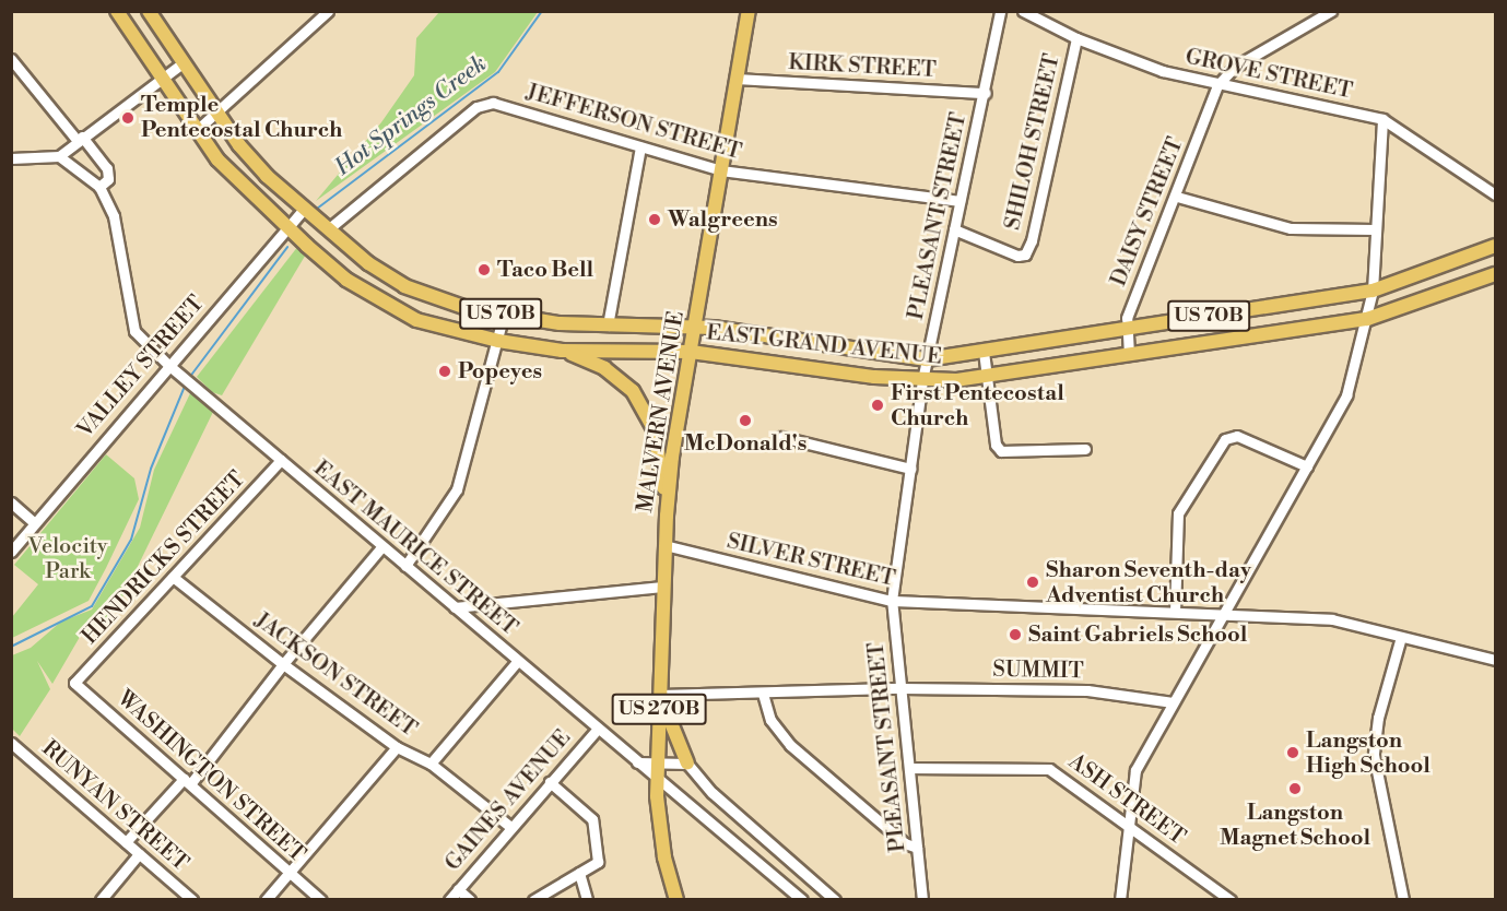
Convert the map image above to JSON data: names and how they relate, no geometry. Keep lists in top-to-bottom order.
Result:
{
  "streets": {
    "main road": [
      "US 70B",
      "EAST GRAND AVENUE",
      "MALVERN AVENUE",
      "US 270B"
    ],
    "street": [
      "KIRK STREET",
      "GROVE STREET",
      "JEFFERSON STREET",
      "SHILOH STREET",
      "DAISY STREET",
      "PLEASANT STREET",
      "VALLEY STREET",
      "EAST MAURICE STREET",
      "HENDRICKS STREET",
      "SILVER STREET",
      "SUMMIT",
      "JACKSON STREET",
      "WASHINGTON STREET",
      "ASH STREET",
      "GAINES AVENUE",
      "RUNYAN STREET"
    ]
  },
  "crossings": [
    ["KIRK STREET", "PLEASANT STREET"],
    ["KIRK STREET", "MALVERN AVENUE"],
    ["GROVE STREET", "SHILOH STREET"],
    ["GROVE STREET", "DAISY STREET"],
    ["JEFFERSON STREET", "PLEASANT STREET"],
    ["JEFFERSON STREET", "US 70B"],
    ["JEFFERSON STREET", "EAST GRAND AVENUE"],
    ["JEFFERSON STREET", "MALVERN AVENUE"],
    ["SHILOH STREET", "PLEASANT STREET"],
    ["DAISY STREET", "EAST GRAND AVENUE"],
    ["PLEASANT STREET", "EAST GRAND AVENUE"],
    ["PLEASANT STREET", "SILVER STREET"],
    ["PLEASANT STREET", "SUMMIT"],
    ["PLEASANT STREET", "ASH STREET"],
    ["US 70B", "EAST GRAND AVENUE"],
    ["US 70B", "VALLEY STREET"],
    ["EAST GRAND AVENUE", "VALLEY STREET"],
    ["EAST GRAND AVENUE", "MALVERN AVENUE"],
    ["EAST GRAND AVENUE", "US 270B"],
    ["VALLEY STREET", "EAST MAURICE STREET"],
    ["MALVERN AVENUE", "EAST MAURICE STREET"],
    ["MALVERN AVENUE", "SILVER STREET"],
    ["MALVERN AVENUE", "SUMMIT"],
    ["MALVERN AVENUE", "US 270B"],
    ["EAST MAURICE STREET", "HENDRICKS STREET"],
    ["EAST MAURICE STREET", "GAINES AVENUE"],
    ["HENDRICKS STREET", "JACKSON STREET"],
    ["HENDRICKS STREET", "WASHINGTON STREET"],
    ["JACKSON STREET", "GAINES AVENUE"]
  ],
  "water": ["Hot Springs Creek"],
  "parks": ["Velocity Park"],
  "places": [
    "Temple Pentecostal Church",
    "Walgreens",
    "Taco Bell",
    "Popeyes",
    "First Pentecostal Church",
    "McDonald's",
    "Sharon Seventh-day Adventist Church",
    "Saint Gabriels School",
    "Langston High School",
    "Langston Magnet School"
  ]
}
